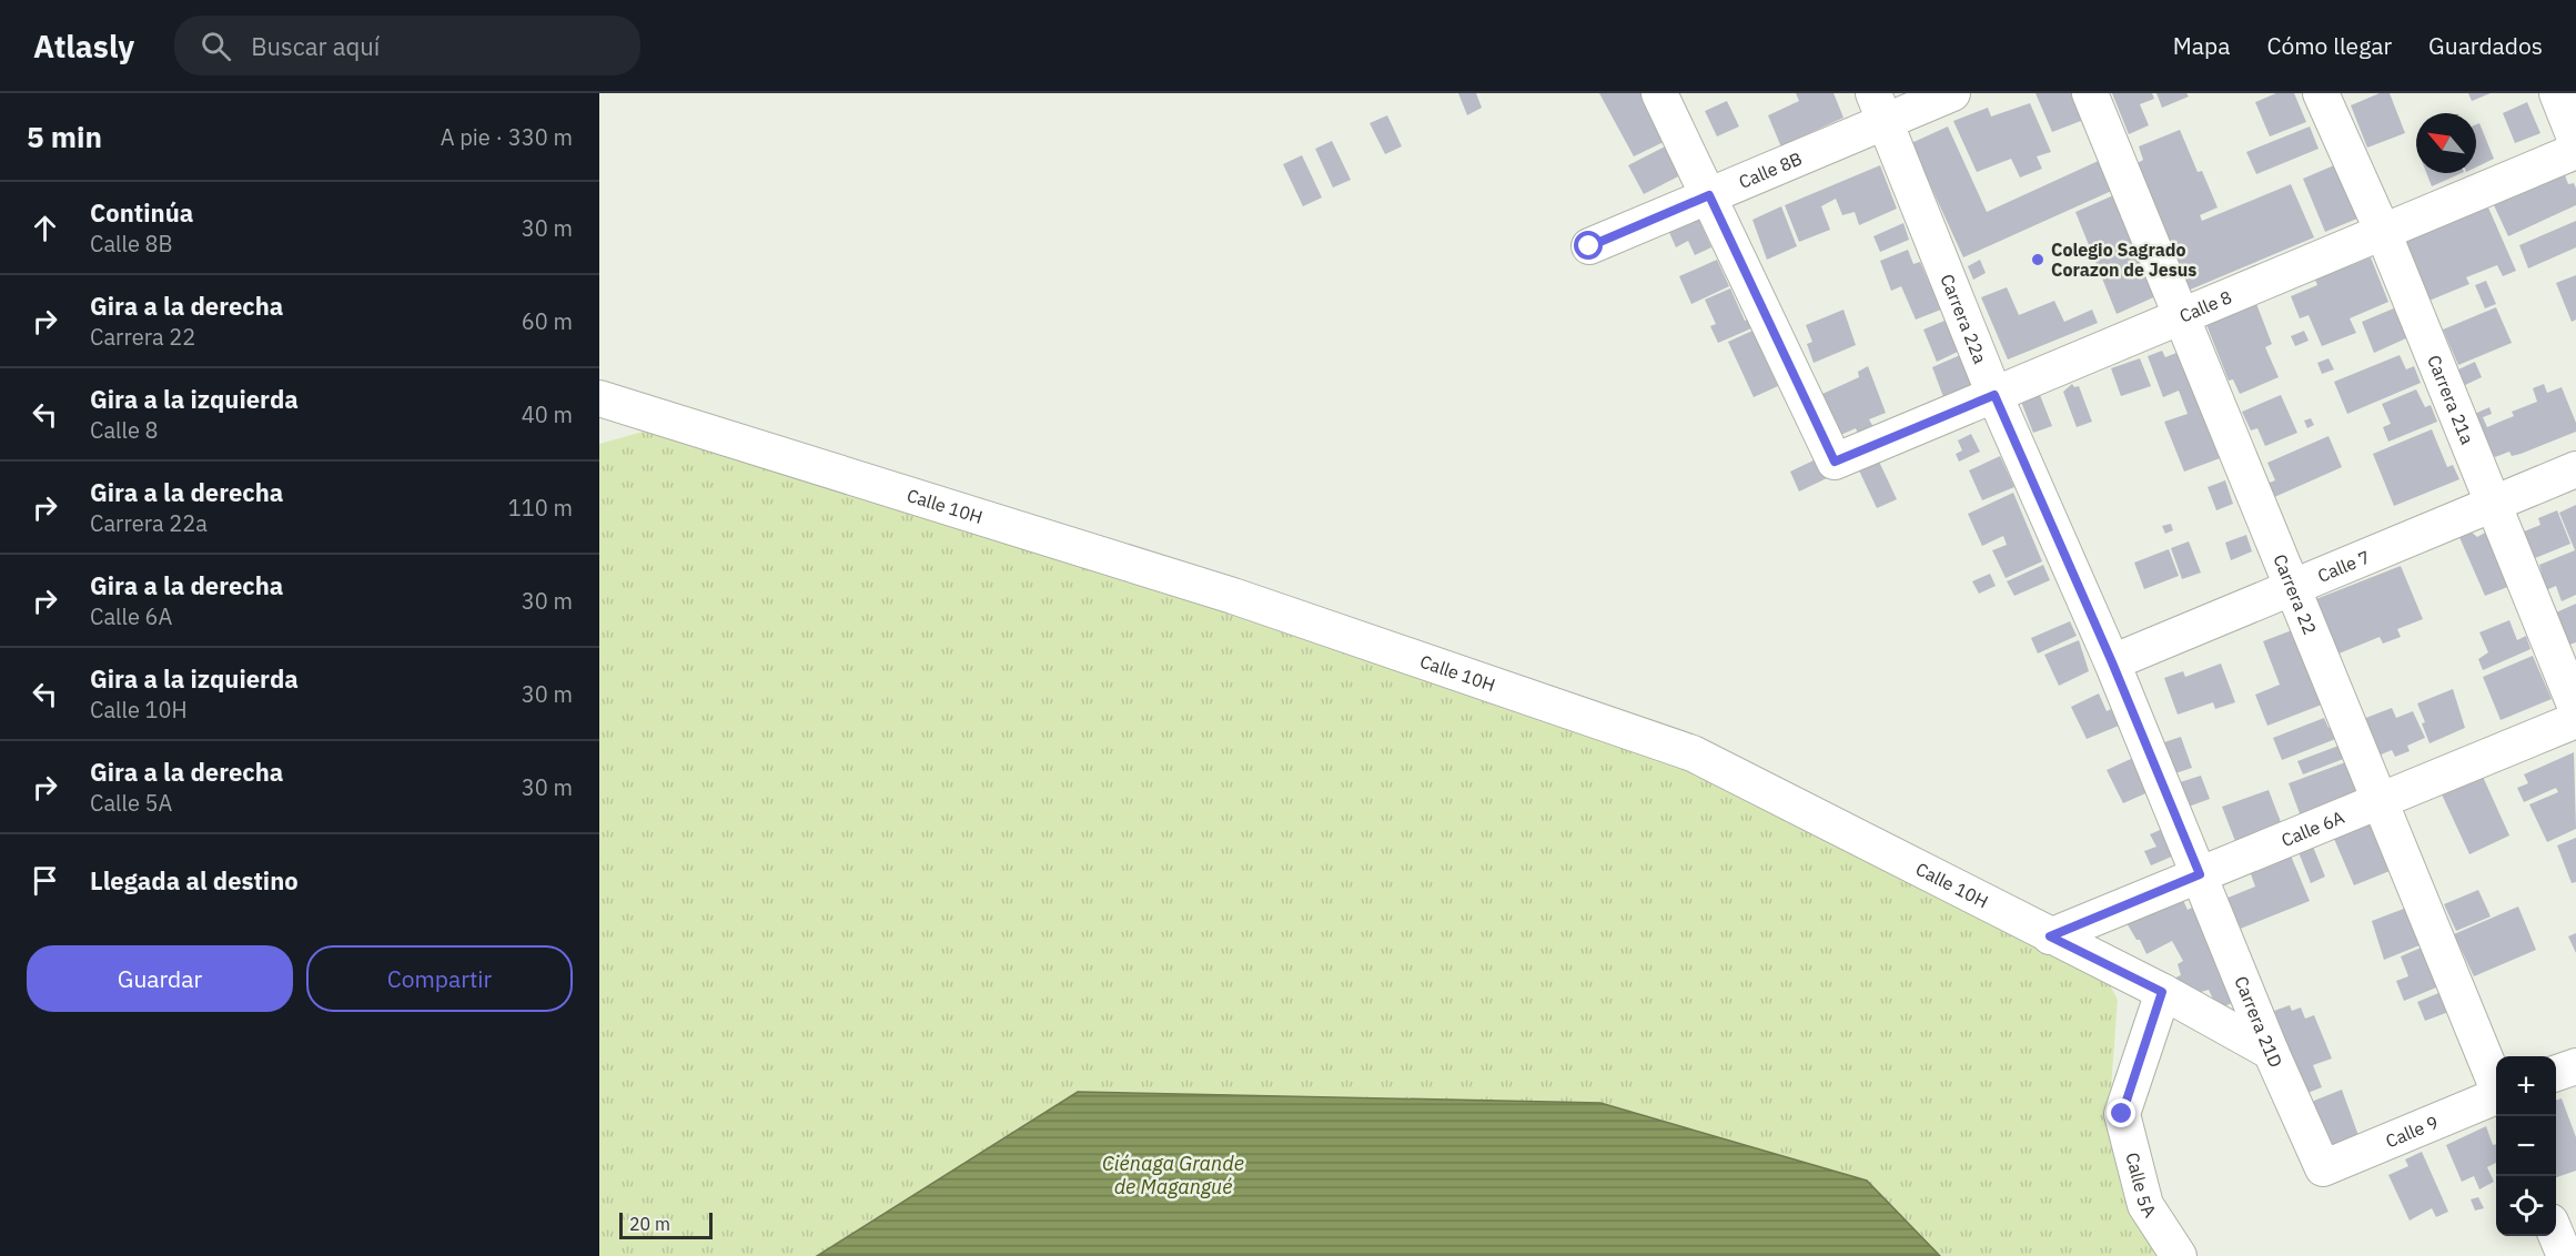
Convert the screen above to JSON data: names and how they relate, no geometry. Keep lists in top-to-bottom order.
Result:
{
  "streets": {
    "street": [
      "Calle 8B",
      "Calle 8",
      "Carrera 22a",
      "Carrera 21a",
      "Calle 10H",
      "Calle 7",
      "Carrera 22",
      "Calle 6A",
      "Carrera 21D",
      "Calle 9",
      "Calle 5A"
    ]
  },
  "crossings": [
    ["Calle 8B", "Calle 8"],
    ["Calle 8B", "Carrera 22a"],
    ["Calle 8", "Carrera 22a"],
    ["Calle 8", "Carrera 21a"],
    ["Calle 8", "Carrera 22"],
    ["Carrera 22a", "Calle 7"],
    ["Carrera 22a", "Calle 6A"],
    ["Carrera 22a", "Carrera 21D"],
    ["Carrera 21a", "Calle 7"],
    ["Calle 10H", "Calle 6A"],
    ["Calle 10H", "Carrera 21D"],
    ["Calle 10H", "Calle 5A"],
    ["Calle 7", "Carrera 22"],
    ["Carrera 22", "Calle 6A"],
    ["Calle 6A", "Carrera 21D"],
    ["Carrera 21D", "Calle 9"]
  ],
  "water": ["Ciénaga Grande de Magangué"],
  "places": ["Colegio Sagrado Corazon de Jesus"],
  "scale_bar": "20 m",
  "north": "top left",
  "page": {
    "header": "Atlasly",
    "search": "Buscar aquí",
    "nav": ["Mapa", "Cómo llegar", "Guardados"],
    "heading": ["5 min", "A pie · 330 m"],
    "list": [
      ["Continúa", "Calle 8B", "30 m"],
      ["Gira a la derecha", "Carrera 22", "60 m"],
      ["Gira a la izquierda", "Calle 8", "40 m"],
      ["Gira a la derecha", "Carrera 22a", "110 m"],
      ["Gira a la derecha", "Calle 6A", "30 m"],
      ["Gira a la izquierda", "Calle 10H", "30 m"],
      ["Gira a la derecha", "Calle 5A", "30 m"],
      "Llegada al destino"
    ],
    "buttons": ["Guardar", "Compartir"],
    "map_buttons": ["+", "−"],
    "scale": "20 m"
  }
}
